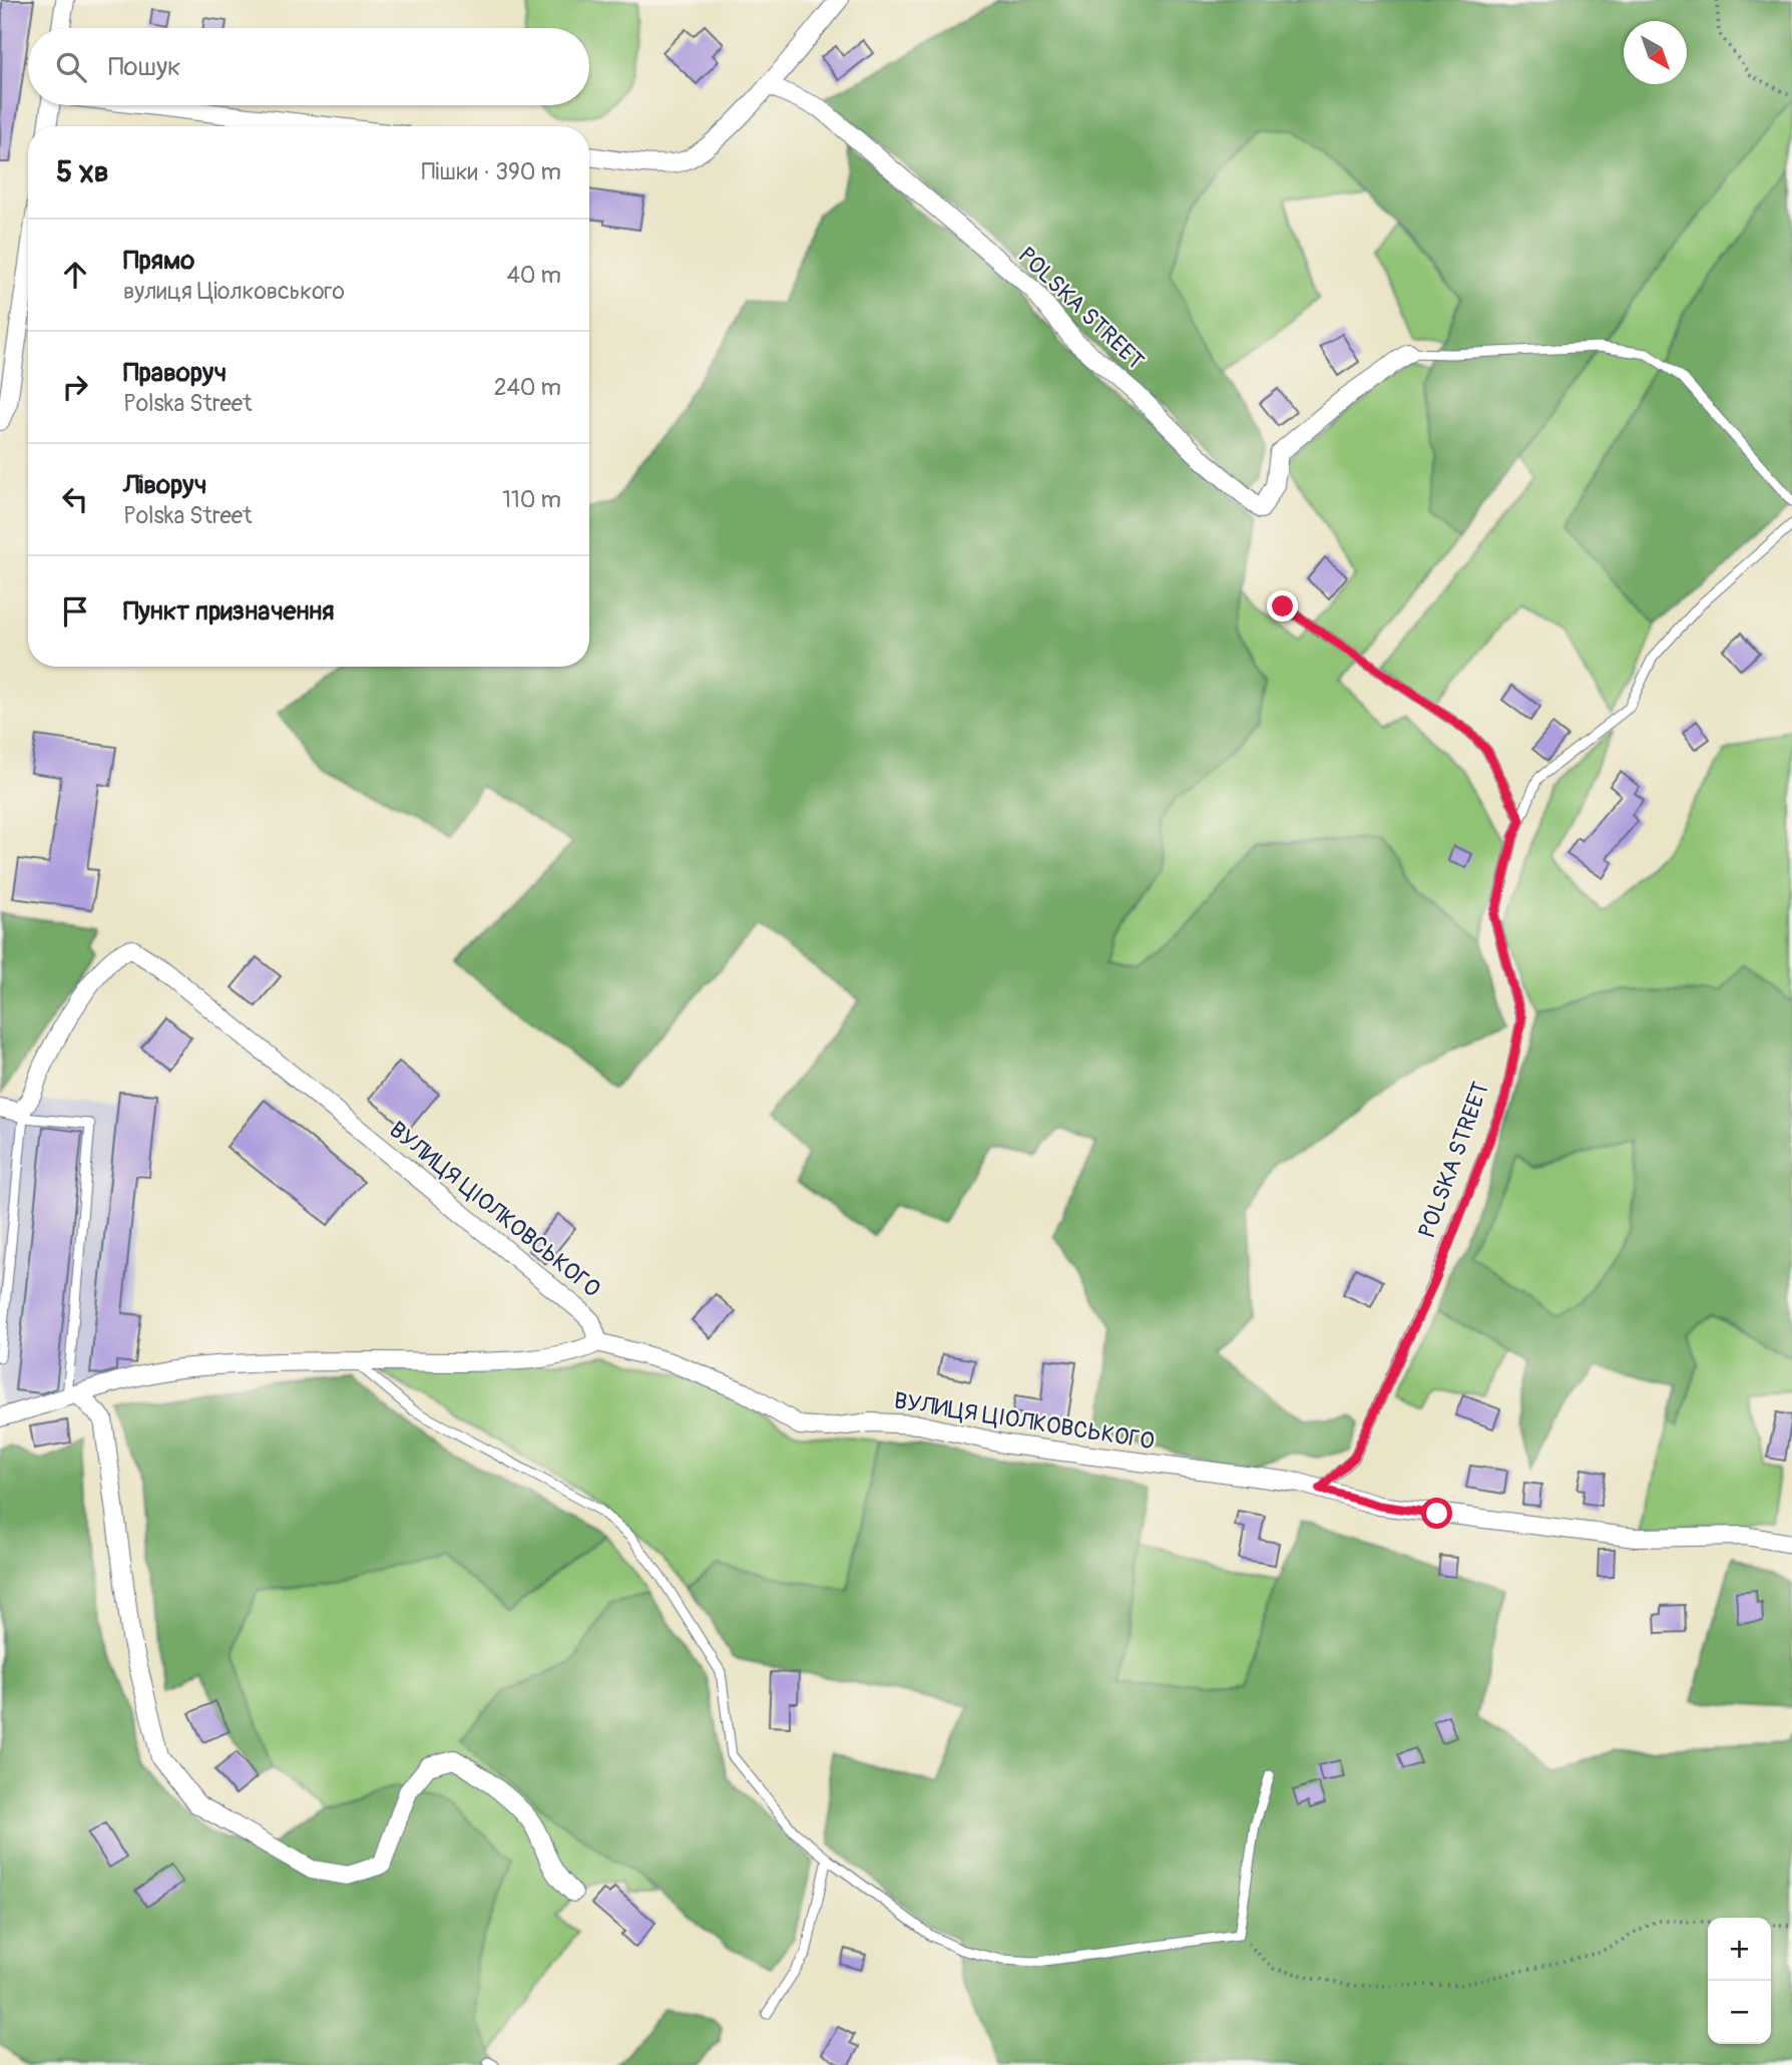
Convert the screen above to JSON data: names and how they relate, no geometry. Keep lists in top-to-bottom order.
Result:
{
  "streets": {
    "street": ["POLSKA STREET", "ВУЛИЦЯ ЦІОЛКОВСЬКОГО"]
  },
  "crossings": [
    ["POLSKA STREET", "ВУЛИЦЯ ЦІОЛКОВСЬКОГО"]
  ],
  "north": "bottom right",
  "page": {
    "search": "Пошук",
    "heading": ["5 хв", "Пішки · 390 m"],
    "list": [
      ["Прямо", "вулиця Ціолковського", "40 m"],
      ["Праворуч", "Polska Street", "240 m"],
      ["Ліворуч", "Polska Street", "110 m"],
      "Пункт призначення"
    ],
    "map_buttons": ["+", "−"]
  }
}
